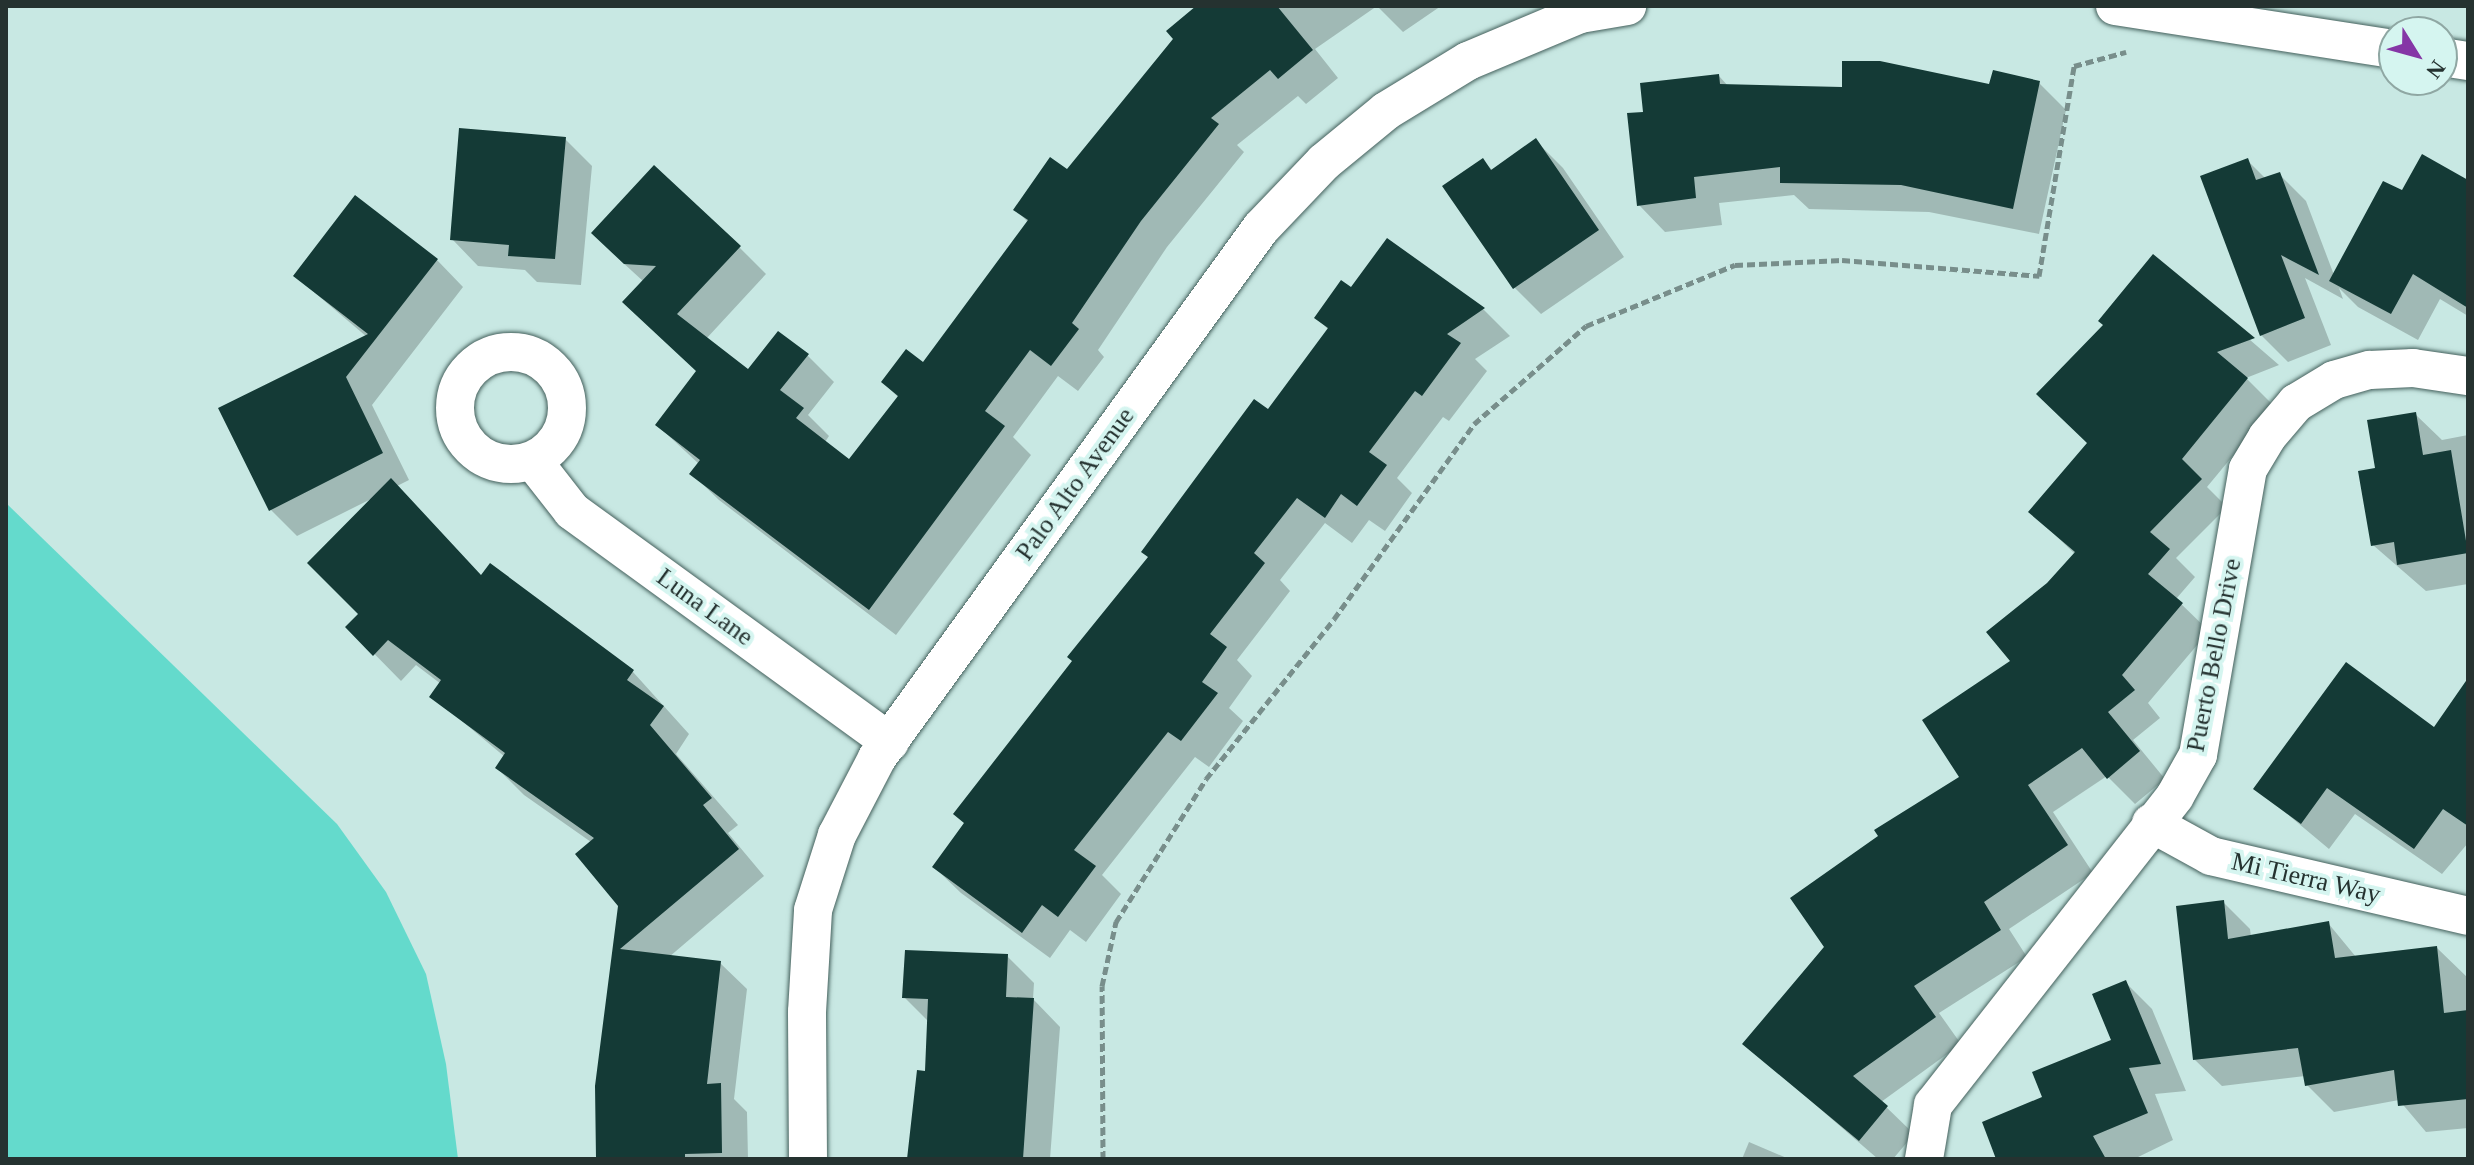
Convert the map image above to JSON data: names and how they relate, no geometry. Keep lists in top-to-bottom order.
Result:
{
  "streets": {
    "street": [
      "Palo Alto Avenue",
      "Luna Lane",
      "Puerto Bello Drive",
      "Mi Tierra Way"
    ]
  },
  "crossings": [
    ["Palo Alto Avenue", "Luna Lane"],
    ["Puerto Bello Drive", "Mi Tierra Way"]
  ],
  "north": "bottom right"
}
